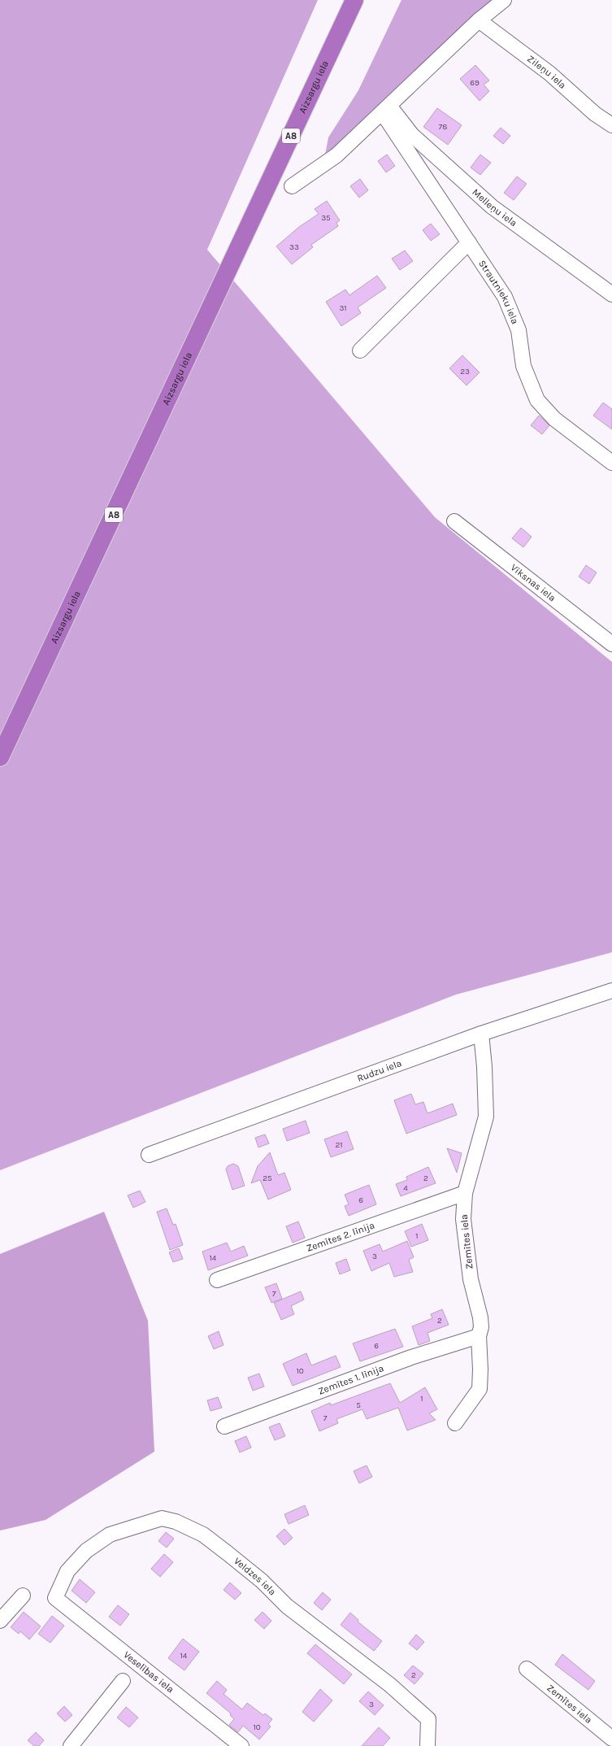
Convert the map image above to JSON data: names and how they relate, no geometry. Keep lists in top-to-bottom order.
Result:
{
  "streets": {
    "highway": ["Aizsargu iela", "A8"],
    "street": [
      "Zileņu iela",
      "Melleņu iela",
      "Strautnieku iela",
      "Vīksnas iela",
      "Rudzu iela",
      "Zemītes 2. līnija",
      "Zemītes iela",
      "Zemītes 1. līnija",
      "Veldzes iela",
      "Veselības iela"
    ]
  },
  "crossings": [
    ["Melleņu iela", "Strautnieku iela"],
    ["Rudzu iela", "Zemītes iela"],
    ["Zemītes 2. līnija", "Zemītes iela"],
    ["Zemītes iela", "Zemītes 1. līnija"],
    ["Veldzes iela", "Veselības iela"]
  ],
  "house_numbers": [
    "69",
    "78",
    "35",
    "33",
    "31",
    "23",
    "21",
    "25",
    "2",
    "4",
    "6",
    "1",
    "3",
    "14",
    "7",
    "2",
    "6",
    "10",
    "1",
    "5",
    "7",
    "14",
    "2",
    "3",
    "10"
  ]
}
